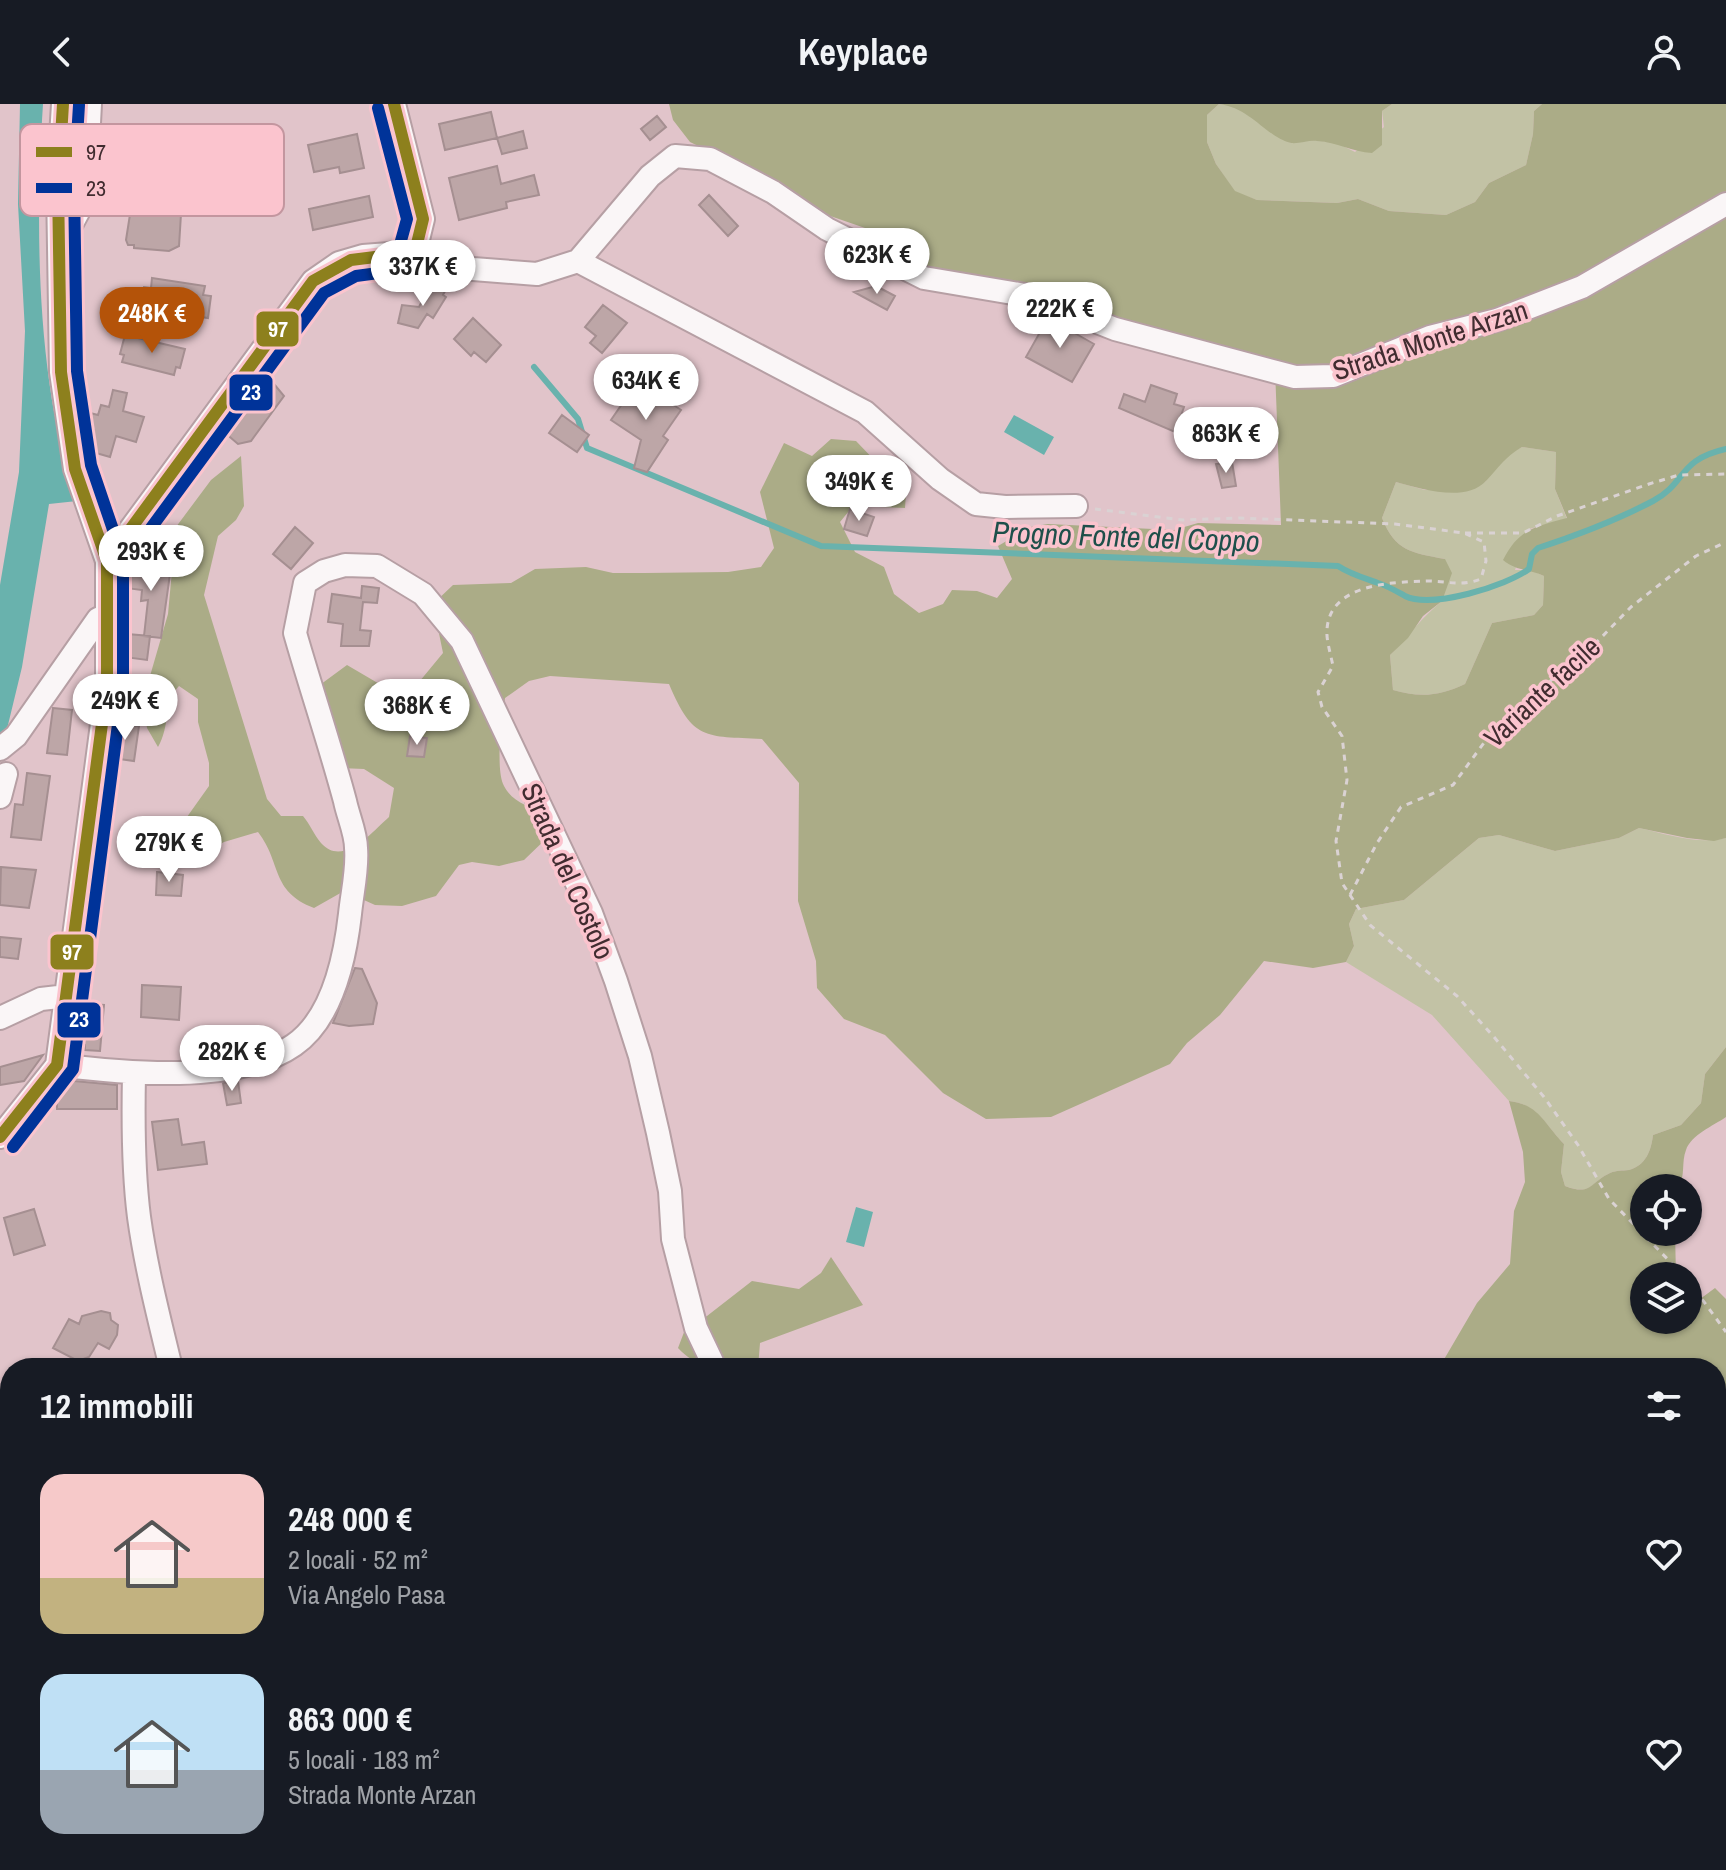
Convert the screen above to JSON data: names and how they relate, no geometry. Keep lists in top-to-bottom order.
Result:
{
  "streets": {
    "street": ["Strada Monte Arzan", "Strada del Costolo"],
    "path": ["Variante facile"]
  },
  "water": ["Progno Fonte del Coppo"],
  "lines": ["transit line 97", "transit line 23"],
  "legend": ["97", "23"],
  "page": {
    "header": "Keyplace",
    "price": [
      "623K €",
      "337K €",
      "222K €",
      "248K €",
      "634K €",
      "863K €",
      "349K €",
      "293K €",
      "249K €",
      "368K €",
      "279K €",
      "282K €"
    ],
    "heading": "12 immobili",
    "list": [
      {
        "name": "248 000 €",
        "note": "2 locali · 52 m² · Via Angelo Pasa"
      },
      {
        "name": "863 000 €",
        "note": "5 locali · 183 m² · Strada Monte Arzan"
      }
    ]
  }
}
